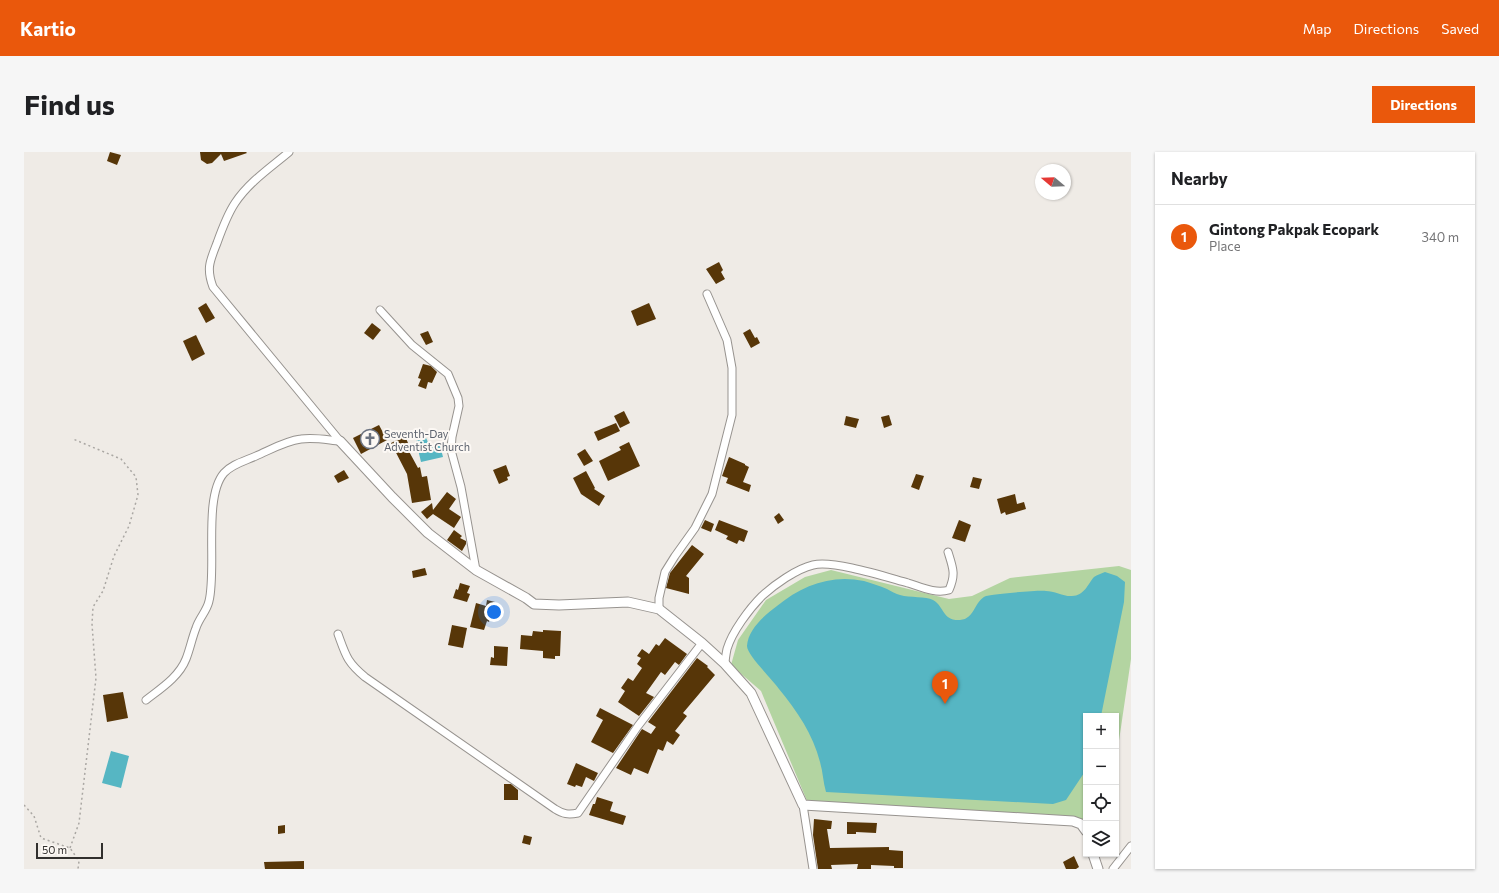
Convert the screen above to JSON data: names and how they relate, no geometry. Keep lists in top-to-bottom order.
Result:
{
  "places": {
    "church": ["Seventh-Day Adventist Church"]
  },
  "scale_bar": "50 m",
  "north": "left",
  "page": {
    "header": "Kartio",
    "nav": ["Map", "Directions", "Saved"],
    "buttons": "Directions",
    "title": "Find us",
    "heading": "Nearby",
    "list": [
      {
        "mark": "1",
        "name": "Gintong Pakpak Ecopark",
        "note": "Place",
        "value": "340 m"
      }
    ],
    "pins": "1",
    "map_buttons": ["+", "−"],
    "scale": "50 m"
  }
}
